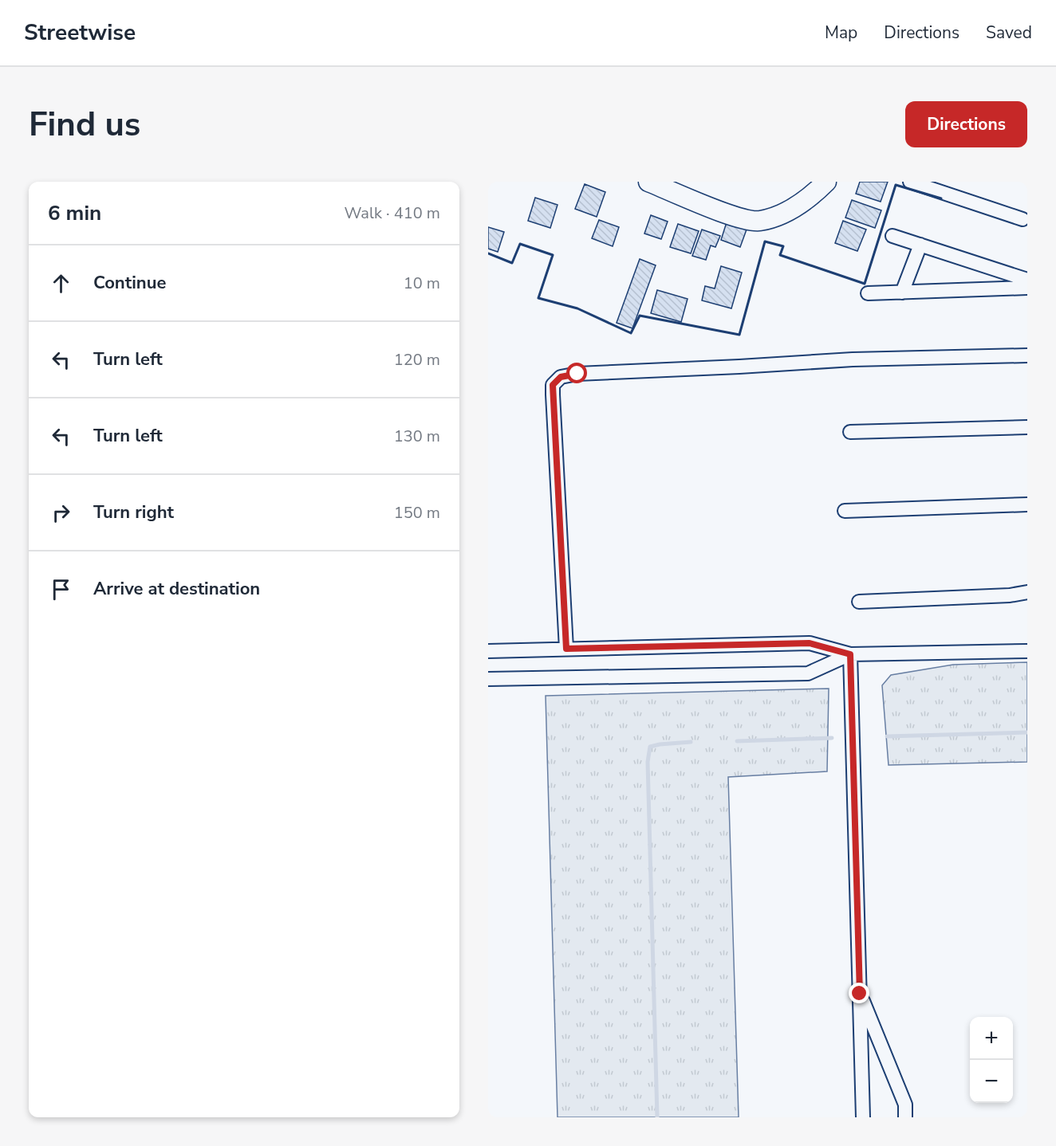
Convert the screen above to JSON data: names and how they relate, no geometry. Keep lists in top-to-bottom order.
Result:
{
  "page": {
    "header": "Streetwise",
    "nav": ["Map", "Directions", "Saved"],
    "buttons": "Directions",
    "title": "Find us",
    "heading": ["6 min", "Walk · 410 m"],
    "list": [
      ["Continue", "10 m"],
      ["Turn left", "120 m"],
      ["Turn left", "130 m"],
      ["Turn right", "150 m"],
      "Arrive at destination"
    ],
    "map_buttons": ["+", "−"]
  }
}
